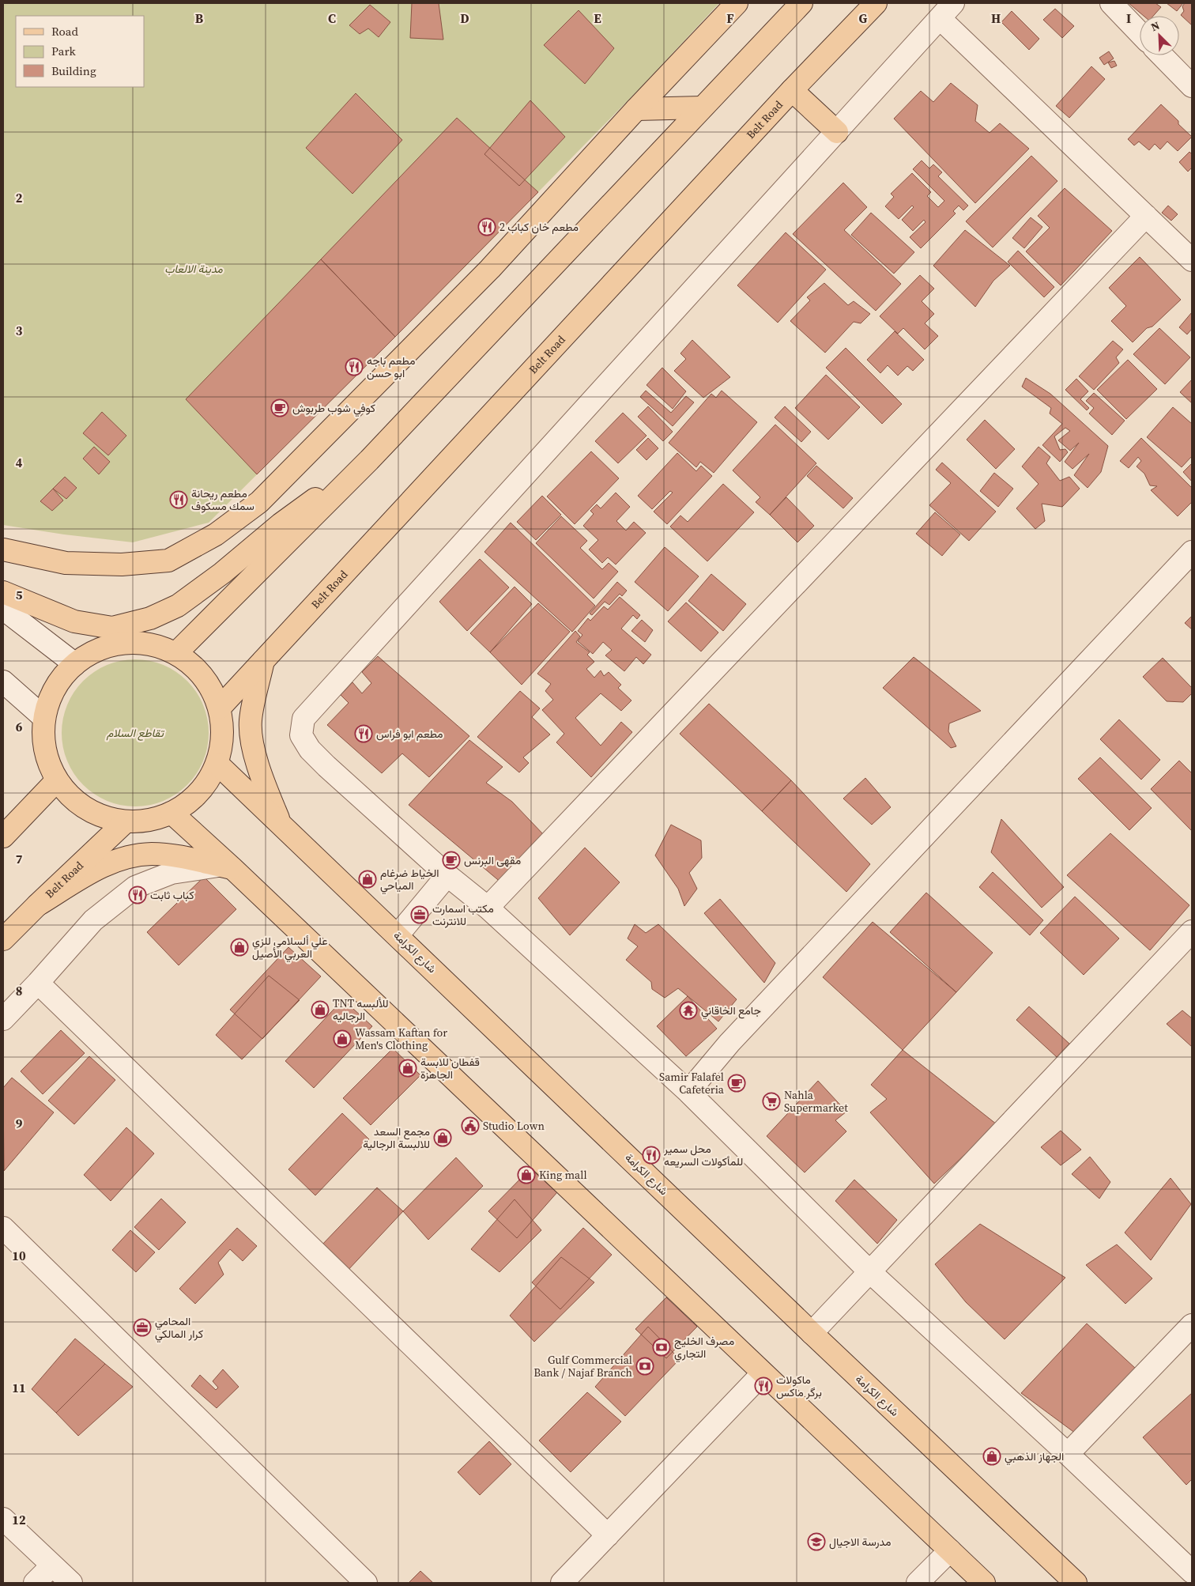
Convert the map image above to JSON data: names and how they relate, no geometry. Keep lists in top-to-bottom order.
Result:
{
  "streets": {
    "main road": ["Belt Road", "شارع الكرامة"]
  },
  "parks": ["مدينة الالعاب", "تقاطع السلام"],
  "places": {
    "restaurant": [
      "مطعم خان كباب 2",
      "مطعم باجه ابو حسن",
      "مطعم ريحانة سمك مسكوف",
      "مطعم ابو فراس",
      "كباب ثابت",
      "محل سمير للمأكولات السريعه",
      "ماكولات برگر ماكس"
    ],
    "cafe": ["كوفي شوب طربوش", "مقهى البرنس", "Samir Falafel Cafeteria"],
    "shop": [
      "الخياط ضرغام المياحي",
      "علي ألسلامي للزي العربي الأصيل",
      "TNT للألبسه الرجاليه",
      "Wassam Kaftan for Men's Clothing",
      "قفطان للابسة الجاهزة",
      "مجمع السعد للالبسة الرجالية",
      "King mall",
      "الجهاز الذهبي"
    ],
    "office": ["مكتب اسمارت للانترنت", "المحامي كرار المالكي"],
    "temple": ["جامع الخاقاني"],
    "supermarket": ["Nahla Supermarket"],
    "public building": ["Studio Lown"],
    "bank": ["مصرف الخليج التجاري", "Gulf Commercial Bank / Najaf Branch"],
    "school or university": ["مدرسة الاجيال"]
  },
  "legend": ["Road", "Park", "Building"],
  "north": "top left",
  "grid": {
    "columns": [
      "B",
      "C",
      "D",
      "E",
      "F",
      "G",
      "H",
      "I"
    ],
    "rows": [
      "2",
      "3",
      "4",
      "5",
      "6",
      "7",
      "8",
      "9",
      "10",
      "11",
      "12"
    ]
  }
}
